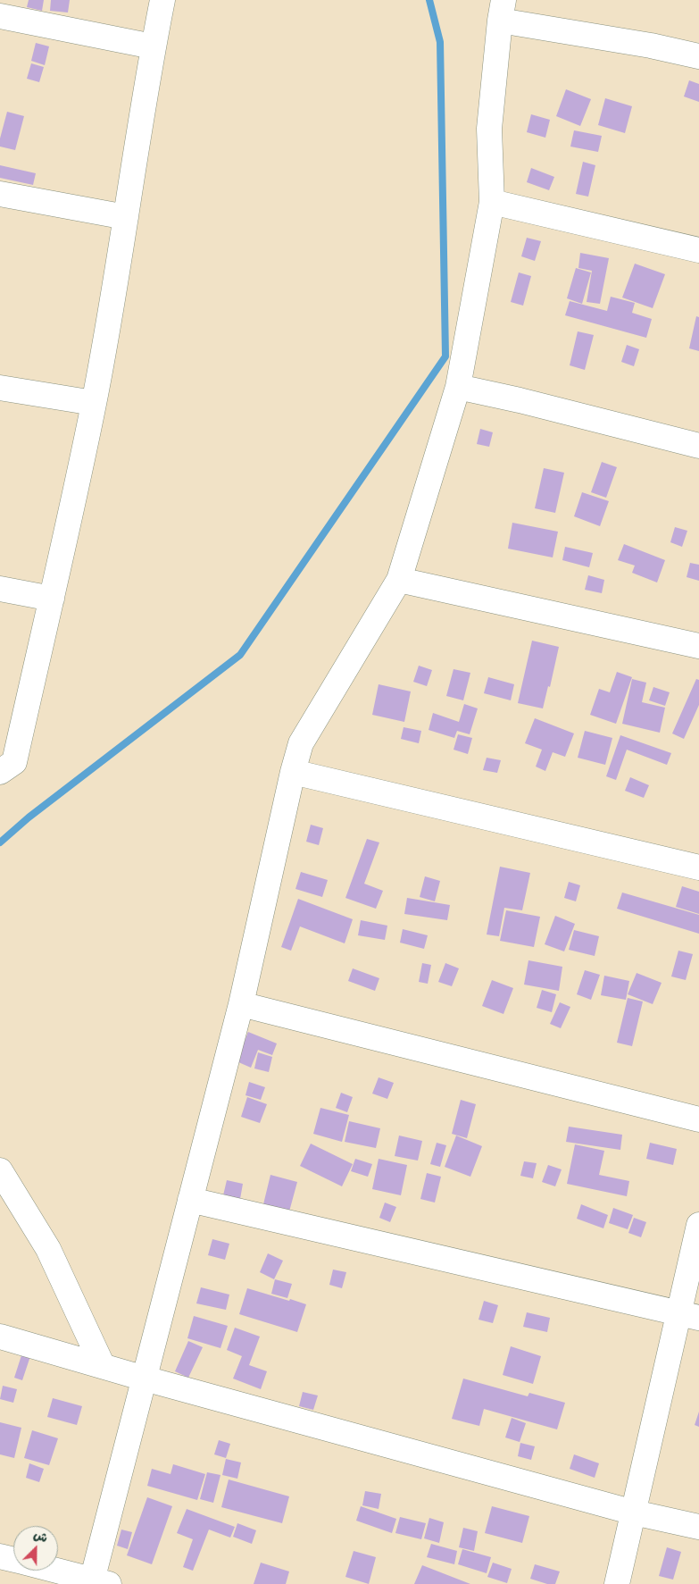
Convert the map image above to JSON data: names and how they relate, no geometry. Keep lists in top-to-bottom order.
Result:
{
  "north": "top right"
}
